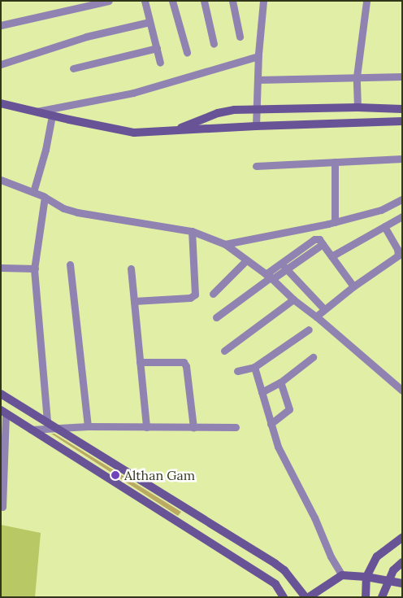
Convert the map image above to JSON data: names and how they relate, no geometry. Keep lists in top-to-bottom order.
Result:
{
  "places": ["Althan Gam"]
}
